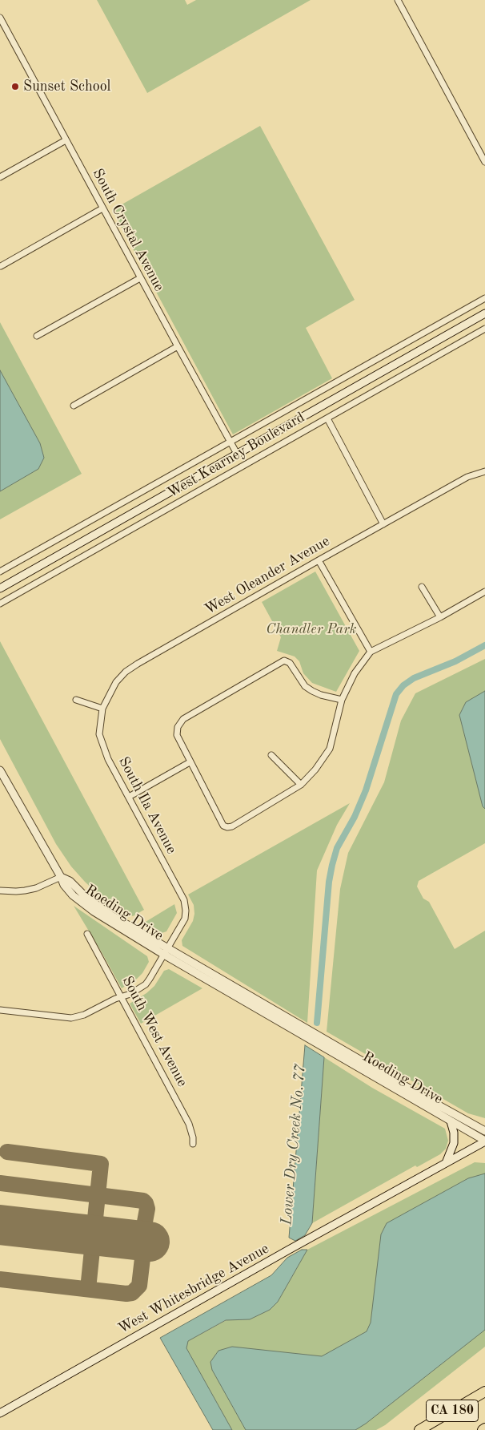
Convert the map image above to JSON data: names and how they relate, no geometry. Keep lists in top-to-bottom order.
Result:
{
  "streets": {
    "highway": ["CA 180"],
    "main road": ["West Kearney Boulevard", "Roeding Drive", "West Whitesbridge Avenue"],
    "street": [
      "South Crystal Avenue",
      "West Oleander Avenue",
      "South Ila Avenue",
      "South West Avenue"
    ]
  },
  "crossings": [
    ["South Crystal Avenue", "West Kearney Boulevard"],
    ["West Oleander Avenue", "South Ila Avenue"],
    ["South Ila Avenue", "Roeding Drive"],
    ["Roeding Drive", "West Whitesbridge Avenue"]
  ],
  "water": ["Lower Dry Creek No. 77"],
  "parks": ["Chandler Park"],
  "places": ["Sunset School"]
}
